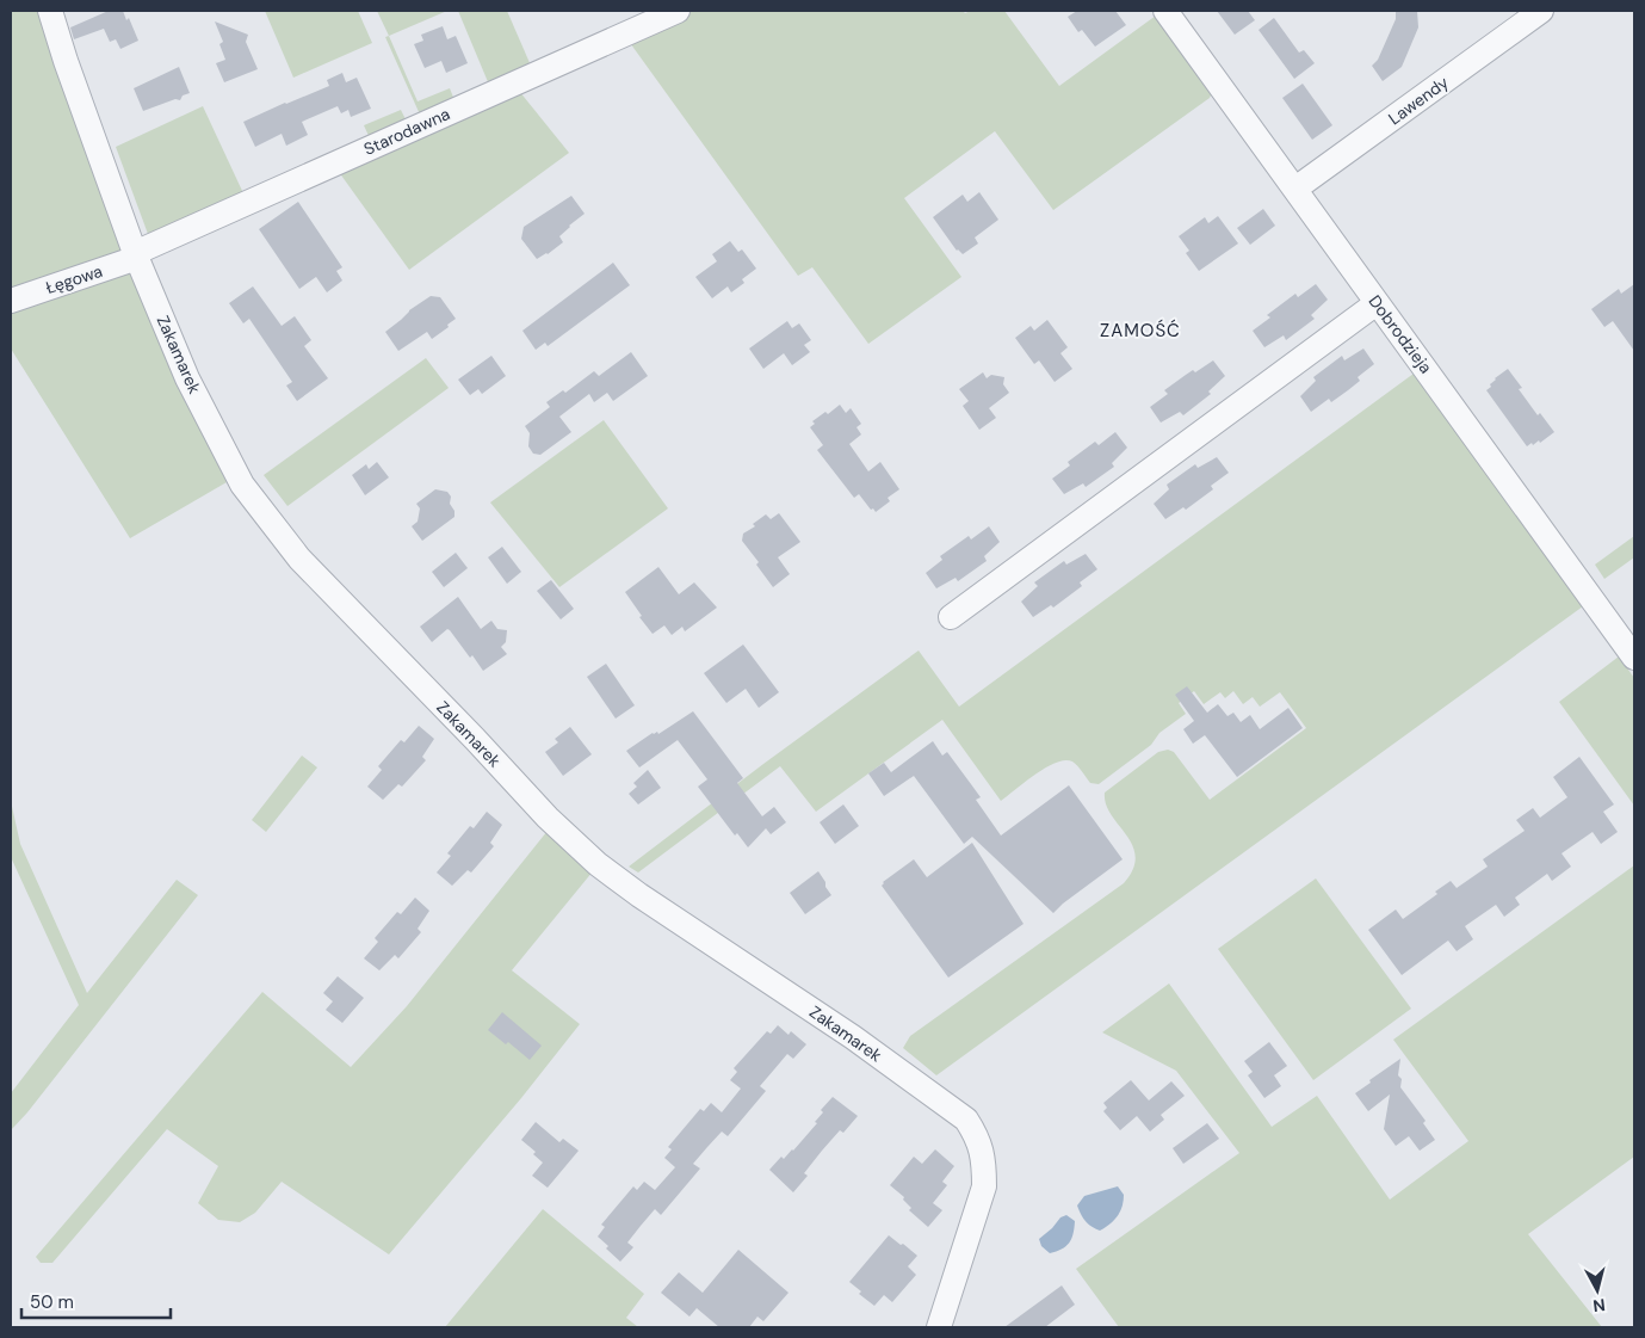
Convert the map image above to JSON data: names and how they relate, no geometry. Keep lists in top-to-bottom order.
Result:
{
  "streets": {
    "street": [
      "Lawendy",
      "Starodawna",
      "Łęgowa",
      "Dobrodzieja",
      "Zakamarek"
    ]
  },
  "crossings": [
    ["Lawendy", "Dobrodzieja"],
    ["Starodawna", "Łęgowa"],
    ["Starodawna", "Zakamarek"],
    ["Łęgowa", "Zakamarek"]
  ],
  "districts": ["ZAMOŚĆ"],
  "scale_bar": "50 m",
  "north": "bottom"
}
